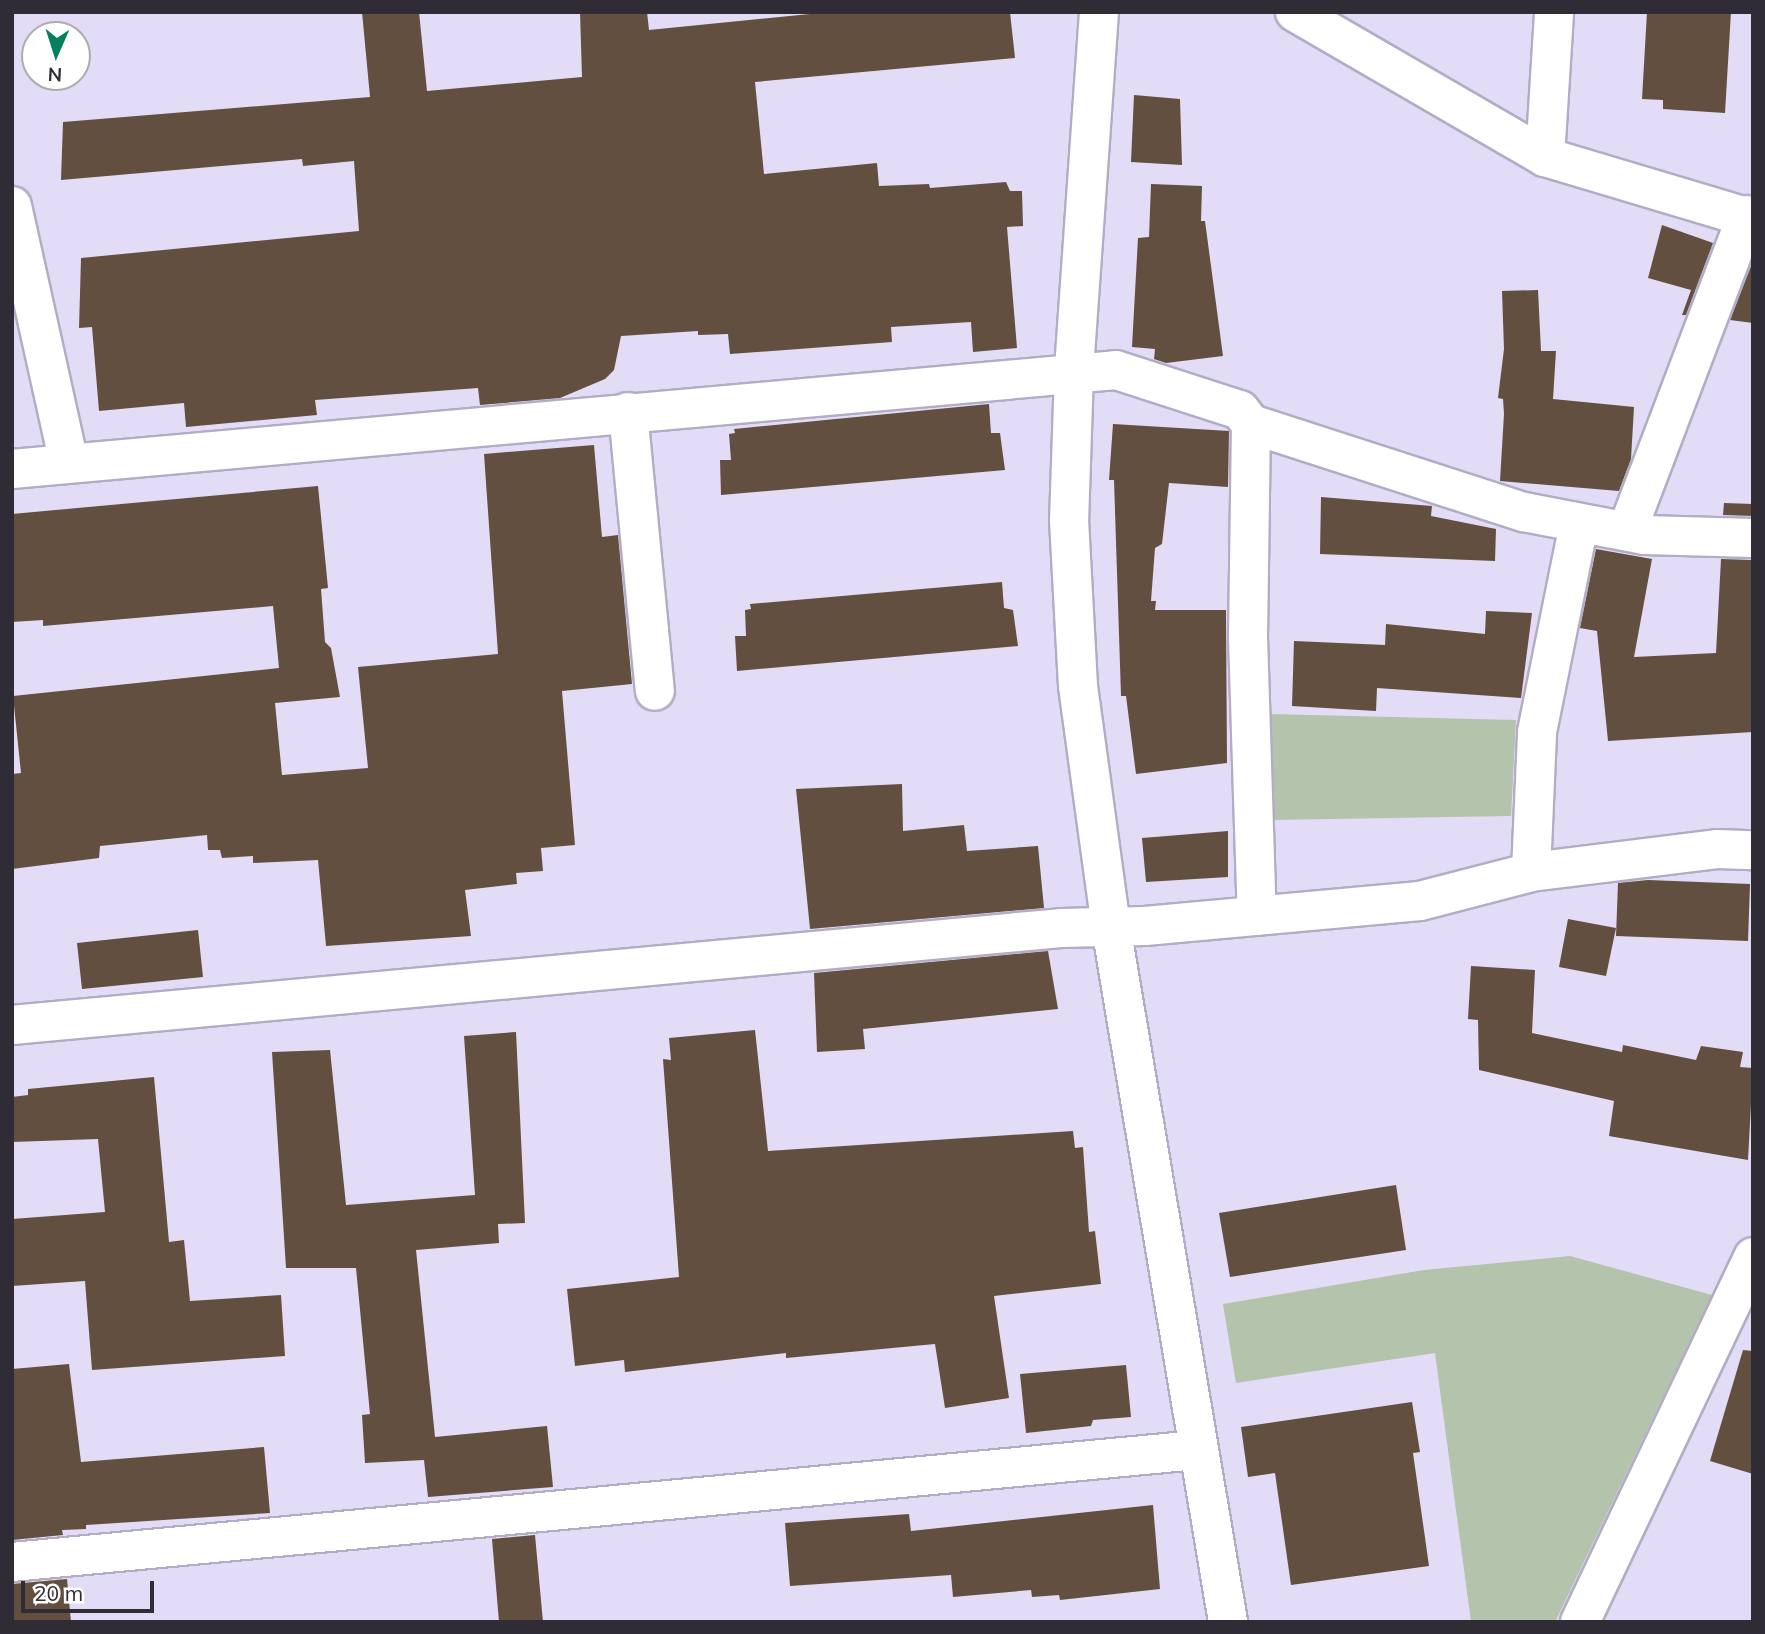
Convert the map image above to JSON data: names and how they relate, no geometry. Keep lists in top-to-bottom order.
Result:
{
  "scale_bar": "20 m",
  "north": "bottom"
}
